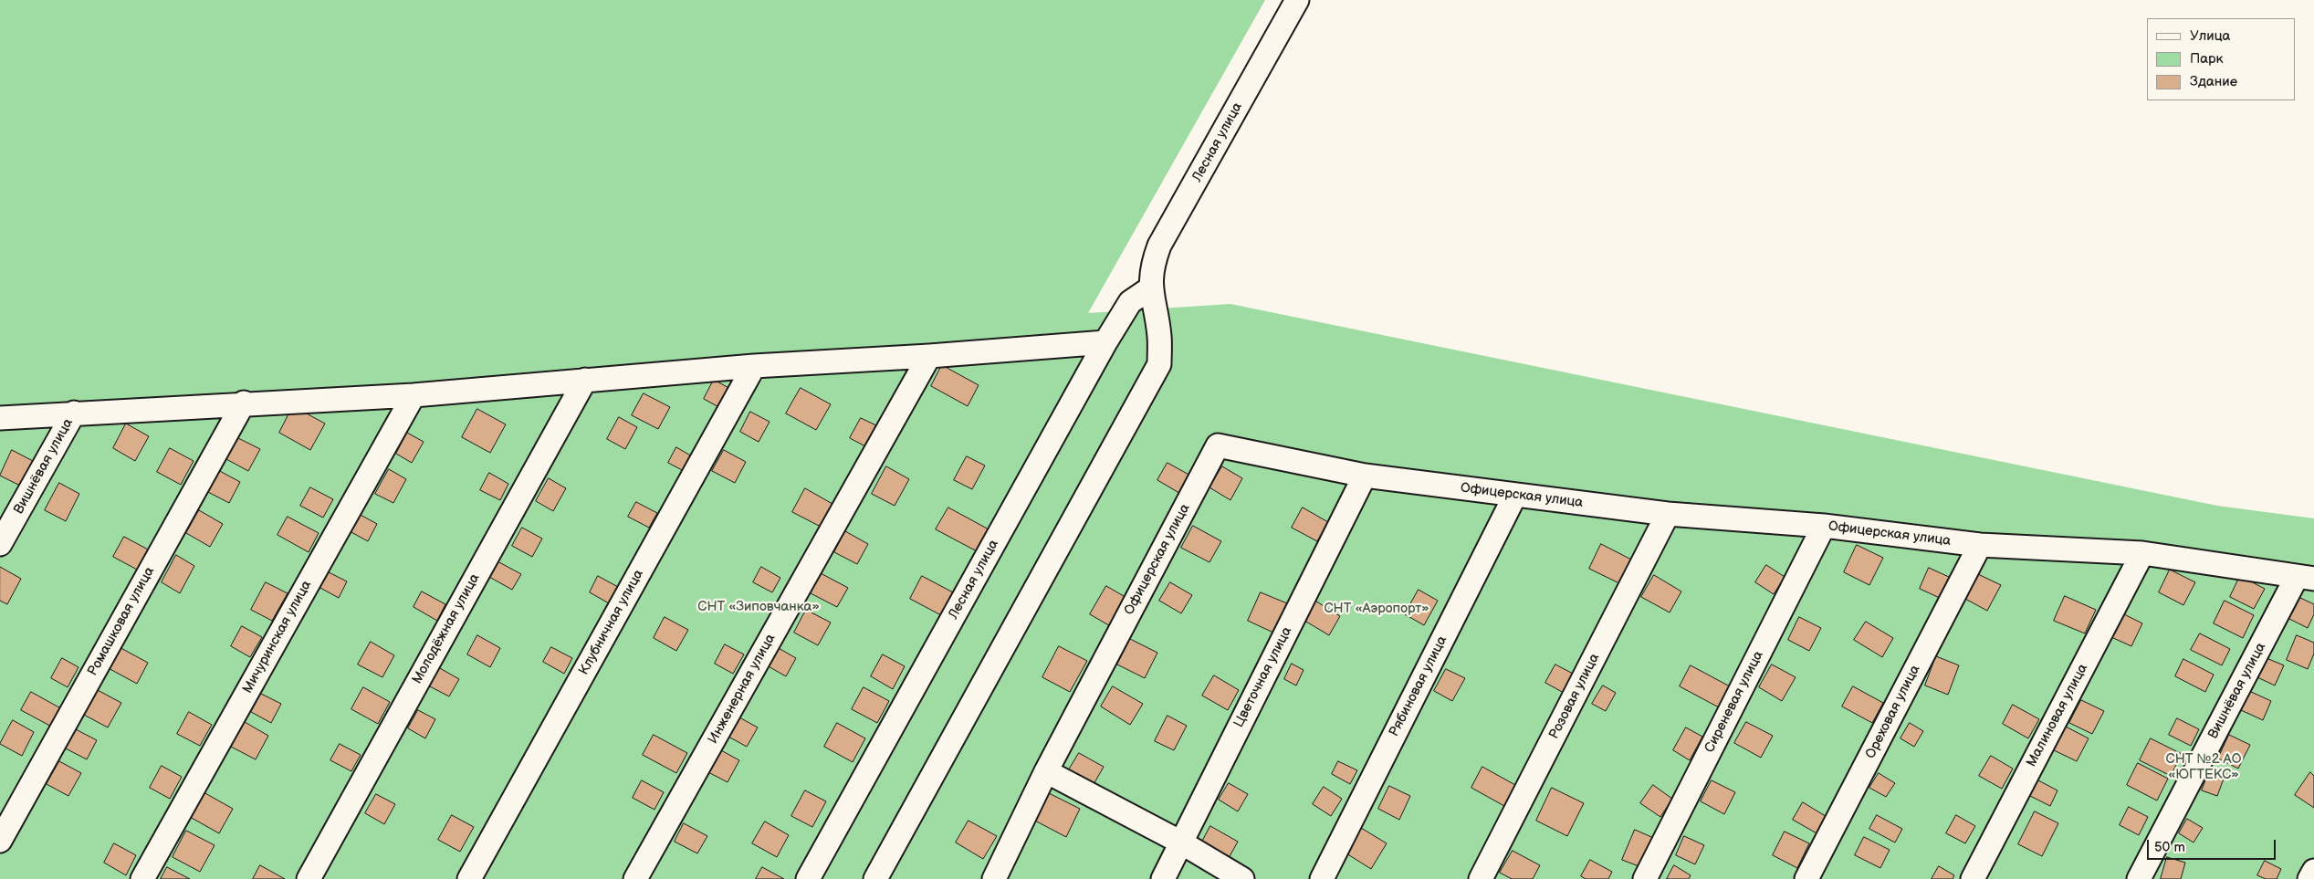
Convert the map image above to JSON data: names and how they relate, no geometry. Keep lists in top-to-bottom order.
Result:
{
  "streets": {
    "street": [
      "Лесная улица",
      "Вишнёвая улица",
      "Офицерская улица",
      "Ромашковая улица",
      "Клубничная улица",
      "Молодёжная улица",
      "Мичуринская улица",
      "Цветочная улица",
      "Рябиновая улица",
      "Инженерная улица",
      "Розовая улица",
      "Сиреневая улица",
      "Ореховая улица",
      "Малиновая улица"
    ]
  },
  "crossings": [
    ["Вишнёвая улица", "Офицерская улица"],
    ["Офицерская улица", "Цветочная улица"],
    ["Офицерская улица", "Рябиновая улица"],
    ["Офицерская улица", "Розовая улица"],
    ["Офицерская улица", "Сиреневая улица"],
    ["Офицерская улица", "Ореховая улица"],
    ["Офицерская улица", "Малиновая улица"]
  ],
  "parks": ["СНТ «Зиповчанка»", "СНТ «Аэропорт»", "СНТ №2 АО «ЮГТЕКС»"],
  "legend": ["Улица", "Парк", "Здание"],
  "scale_bar": "50 m"
}
